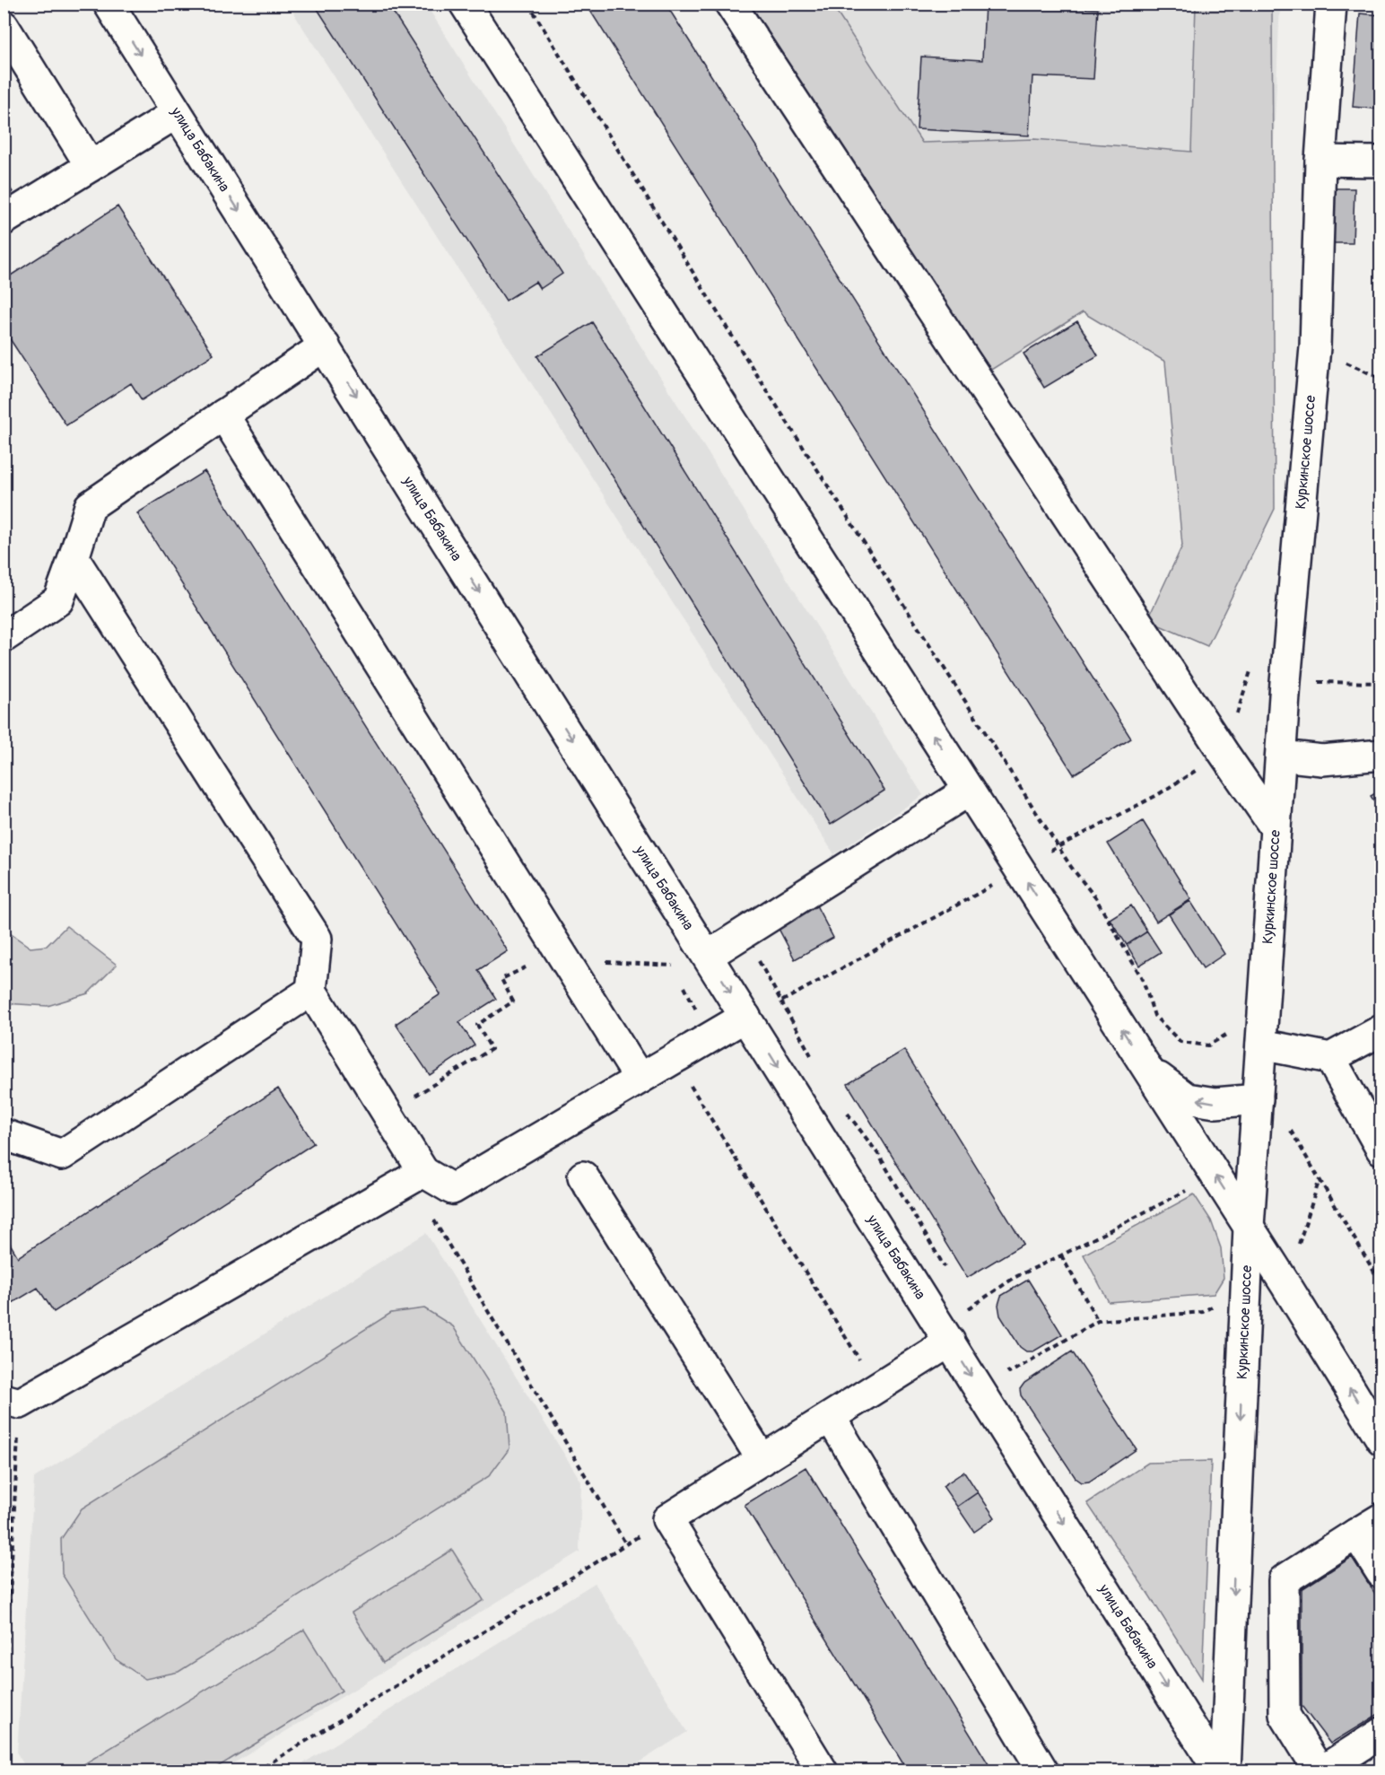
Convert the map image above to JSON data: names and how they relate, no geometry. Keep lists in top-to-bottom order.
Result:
{
  "streets": {
    "street": ["улица Бабакина", "Куркинское шоссе"]
  }
}
